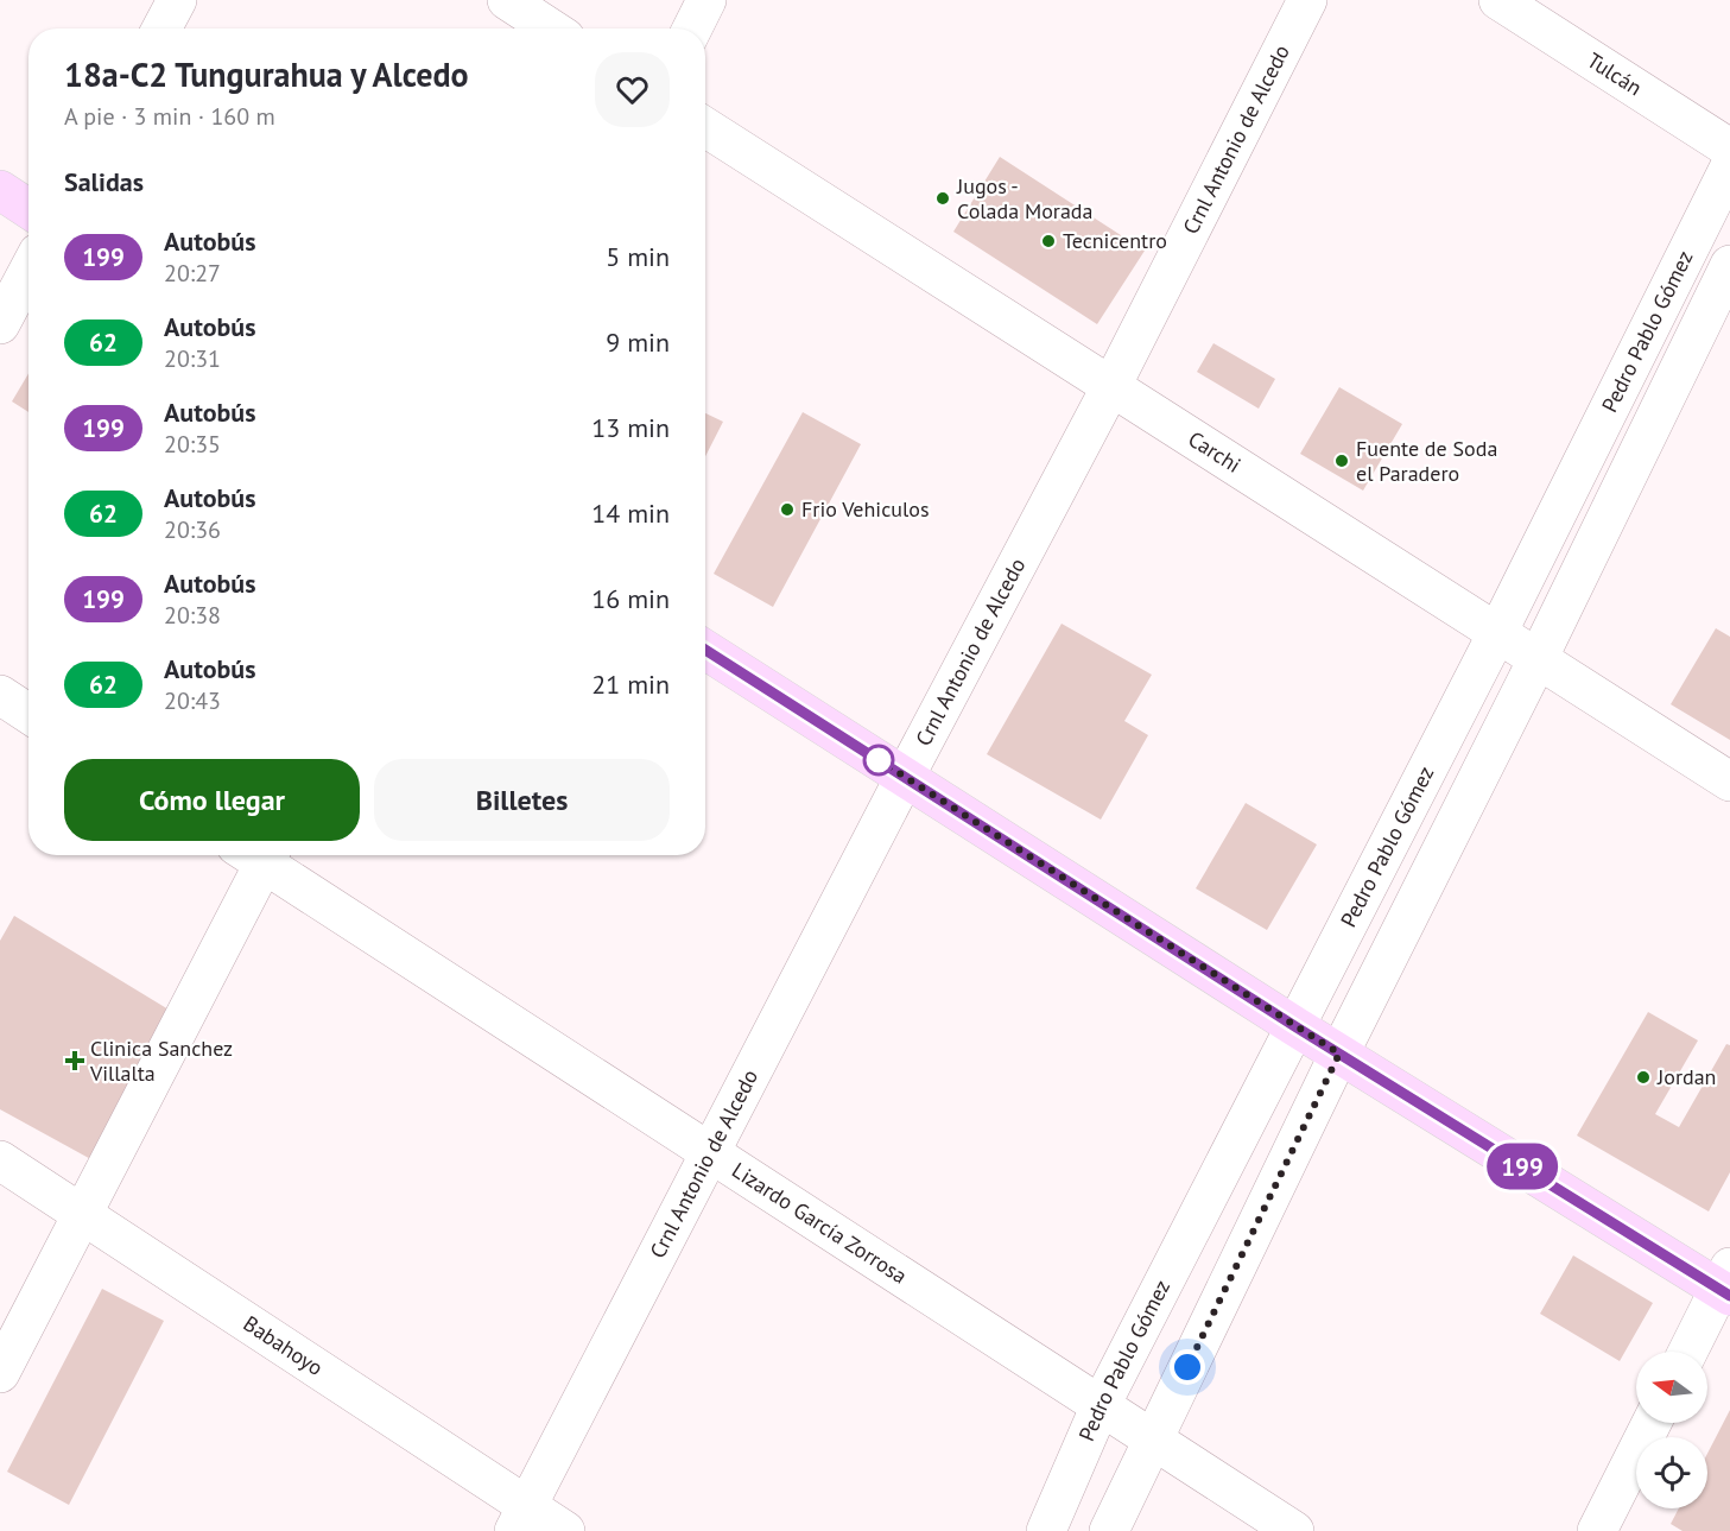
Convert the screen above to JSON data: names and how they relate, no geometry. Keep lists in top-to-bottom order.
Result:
{
  "streets": {
    "street": [
      "Tulcán",
      "Crnl Antonio de Alcedo",
      "Pedro Pablo Gómez",
      "Carchi",
      "Lizardo García Zorrosa",
      "Babahoyo"
    ]
  },
  "crossings": [
    ["Crnl Antonio de Alcedo", "Carchi"],
    ["Crnl Antonio de Alcedo", "Lizardo García Zorrosa"],
    ["Crnl Antonio de Alcedo", "Babahoyo"],
    ["Pedro Pablo Gómez", "Carchi"],
    ["Pedro Pablo Gómez", "Lizardo García Zorrosa"]
  ],
  "places": {
    "other": [
      "Jugos - Colada Morada",
      "Tecnicentro",
      "Fuente de Soda el Paradero",
      "Frio Vehiculos",
      "Jordan"
    ],
    "health": ["Clinica Sanchez Villalta"]
  },
  "lines": ["bus line 199"],
  "north": "left",
  "page": {
    "on_map": "199",
    "heading": [
      ["18a-C2 Tungurahua y Alcedo", "A pie · 3 min · 160 m"],
      "Salidas"
    ],
    "list": [
      {
        "mark": "199",
        "name": "Autobús",
        "note": "20:27",
        "value": "5 min"
      },
      {
        "mark": "62",
        "name": "Autobús",
        "note": "20:31",
        "value": "9 min"
      },
      {
        "mark": "199",
        "name": "Autobús",
        "note": "20:35",
        "value": "13 min"
      },
      {
        "mark": "62",
        "name": "Autobús",
        "note": "20:36",
        "value": "14 min"
      },
      {
        "mark": "199",
        "name": "Autobús",
        "note": "20:38",
        "value": "16 min"
      },
      {
        "mark": "62",
        "name": "Autobús",
        "note": "20:43",
        "value": "21 min"
      }
    ],
    "buttons": ["Cómo llegar", "Billetes"]
  }
}
